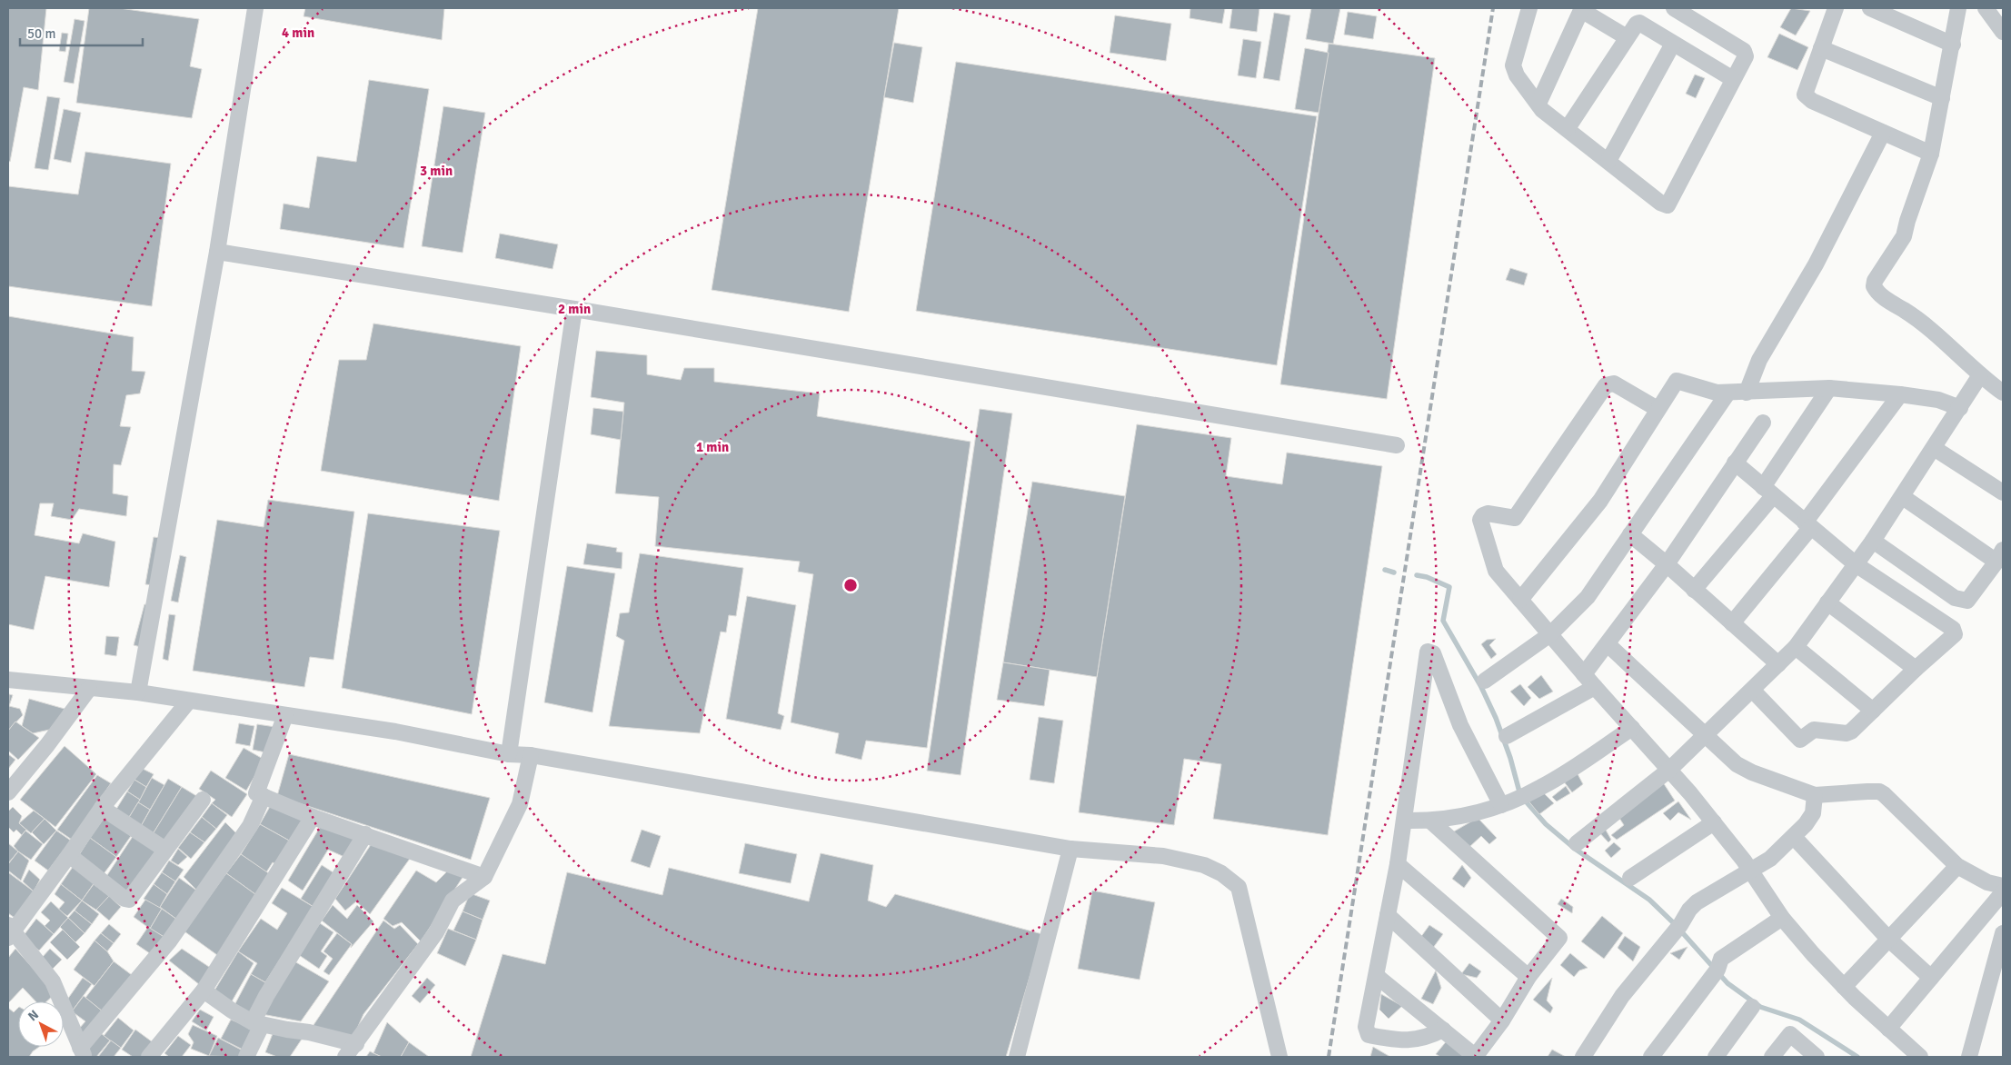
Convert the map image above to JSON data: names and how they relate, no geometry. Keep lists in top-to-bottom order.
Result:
{
  "scale_bar": "50 m",
  "north": "top left",
  "rings": [
    "4 min",
    "3 min",
    "2 min",
    "1 min"
  ]
}
